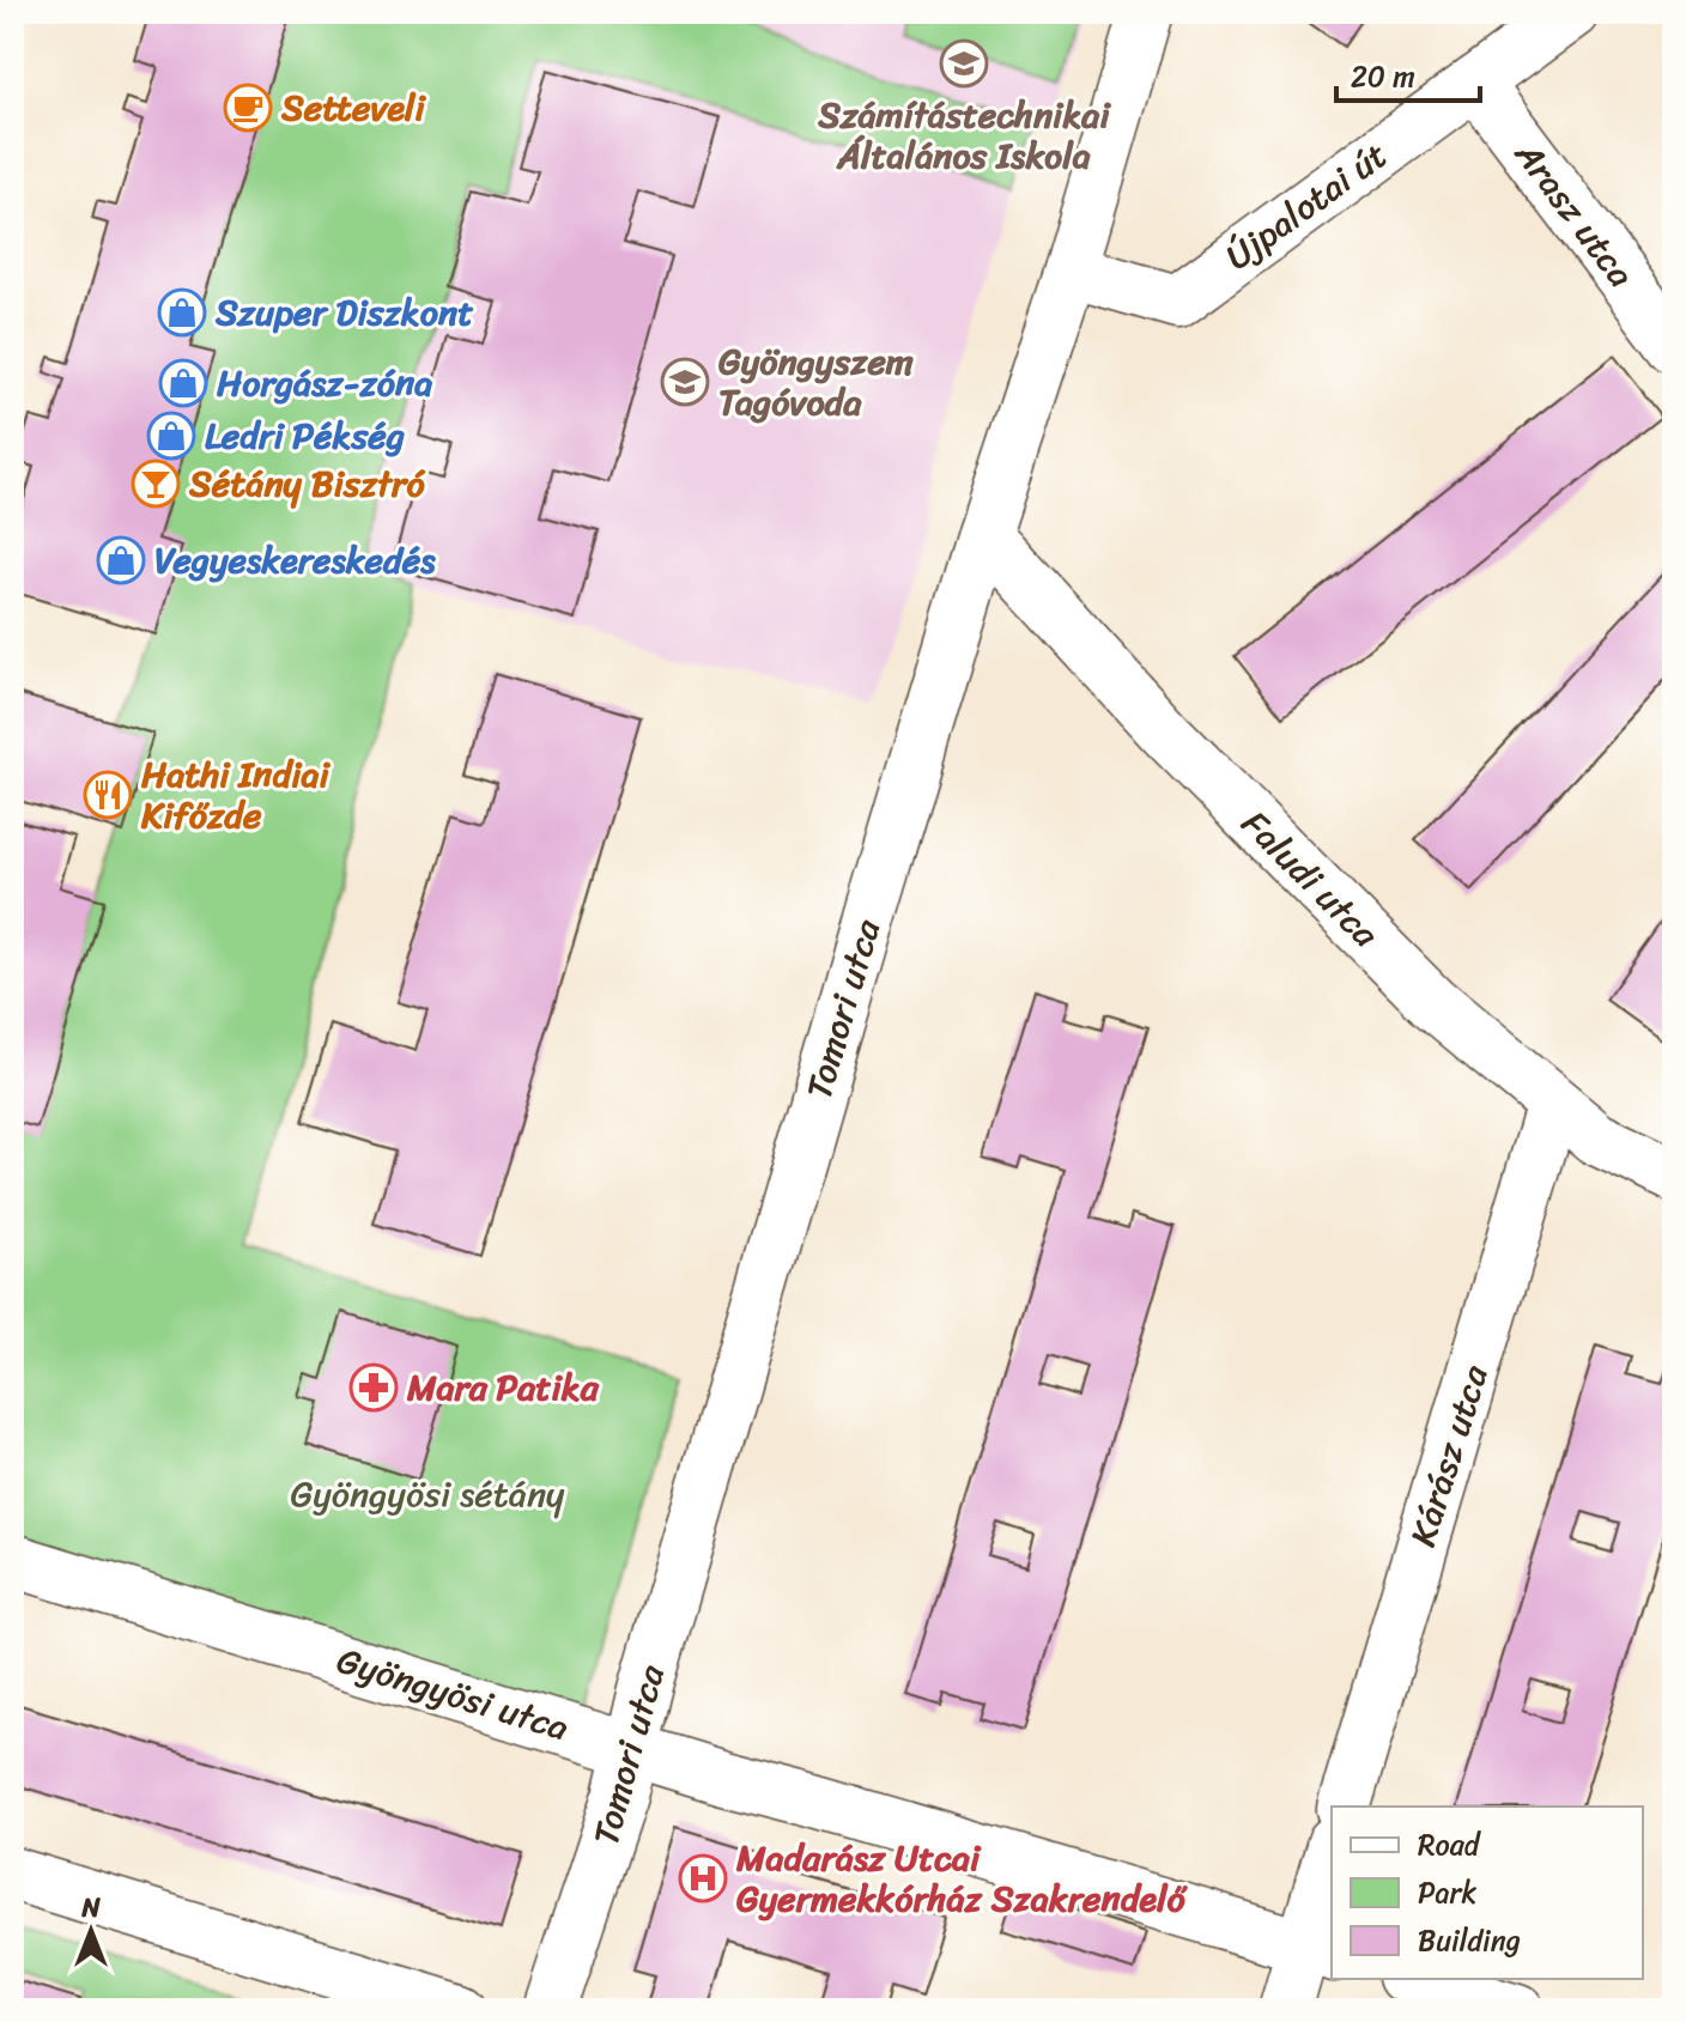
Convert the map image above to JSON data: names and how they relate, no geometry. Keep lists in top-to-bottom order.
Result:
{
  "streets": {
    "street": [
      "Újpalotai út",
      "Arasz utca",
      "Faludi utca",
      "Tomori utca",
      "Kárász utca",
      "Gyöngyösi utca"
    ]
  },
  "crossings": [
    ["Újpalotai út", "Arasz utca"],
    ["Újpalotai út", "Tomori utca"],
    ["Faludi utca", "Tomori utca"],
    ["Faludi utca", "Kárász utca"],
    ["Tomori utca", "Gyöngyösi utca"]
  ],
  "parks": ["Gyöngyösi sétány"],
  "places": {
    "school or university": ["Számítástechnikai Általános Iskola", "Gyöngyszem Tagóvoda"],
    "cafe": ["Setteveli"],
    "shop": [
      "Szuper Diszkont",
      "Horgász-zóna",
      "Ledri Pékség",
      "Vegyeskereskedés"
    ],
    "bar": ["Sétány Bisztró"],
    "restaurant": ["Hathi Indiai Kifőzde"],
    "pharmacy": ["Mara Patika"],
    "hospital": ["Madarász Utcai Gyermekkórház Szakrendelő"]
  },
  "legend": ["Road", "Park", "Building"],
  "scale_bar": "20 m",
  "north": "top"
}
